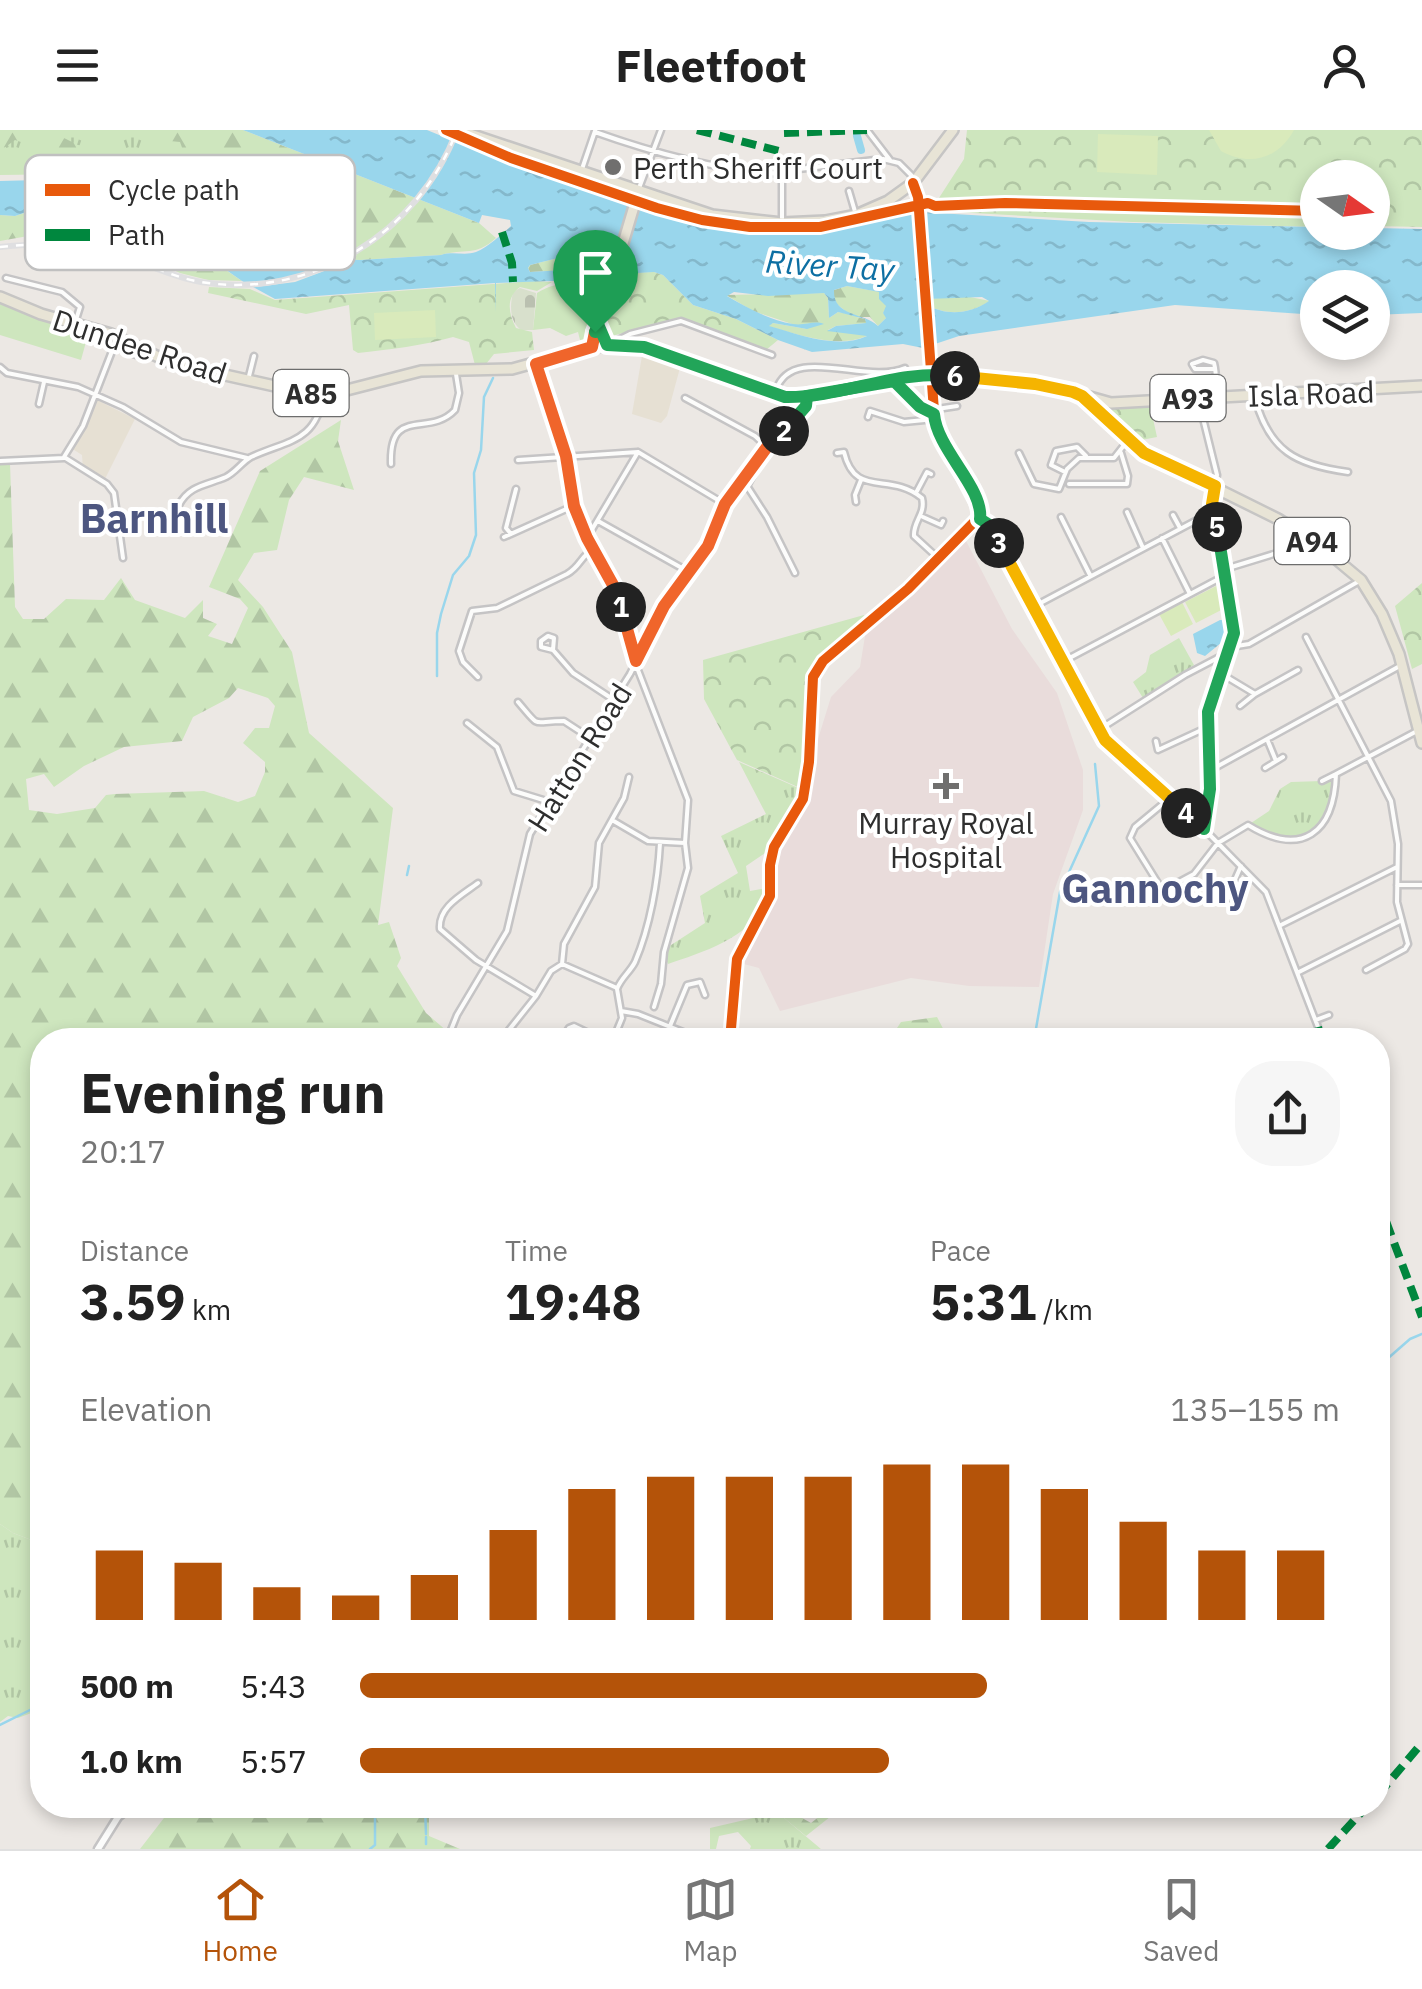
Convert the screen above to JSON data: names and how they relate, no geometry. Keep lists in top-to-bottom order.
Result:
{
  "streets": {
    "main road": [
      "Dundee Road",
      "A85",
      "Isla Road",
      "A93",
      "A94"
    ],
    "street": ["Hatton Road"]
  },
  "crossings": [
    ["Dundee Road", "A85"],
    ["A85", "A93"],
    ["Isla Road", "A93"],
    ["Isla Road", "A94"],
    ["A93", "A94"]
  ],
  "districts": ["Barnhill", "Gannochy"],
  "water": ["River Tay"],
  "places": {
    "other": ["Perth Sheriff Court"],
    "health": ["Murray Royal Hospital"]
  },
  "legend": ["Cycle path", "Path"],
  "north": "right",
  "page": {
    "header": "Fleetfoot",
    "pins": [
      "6",
      "2",
      "5",
      "3",
      "1",
      "4"
    ],
    "heading": ["Evening run", "20:17"],
    "stats": [
      ["Distance", "3.59 km"],
      ["Time", "19:48"],
      ["Pace", "5:31 /km"]
    ],
    "chart": ["Elevation", "135–155 m"],
    "list": [
      {
        "name": "500 m",
        "note": "5:43"
      },
      {
        "name": "1.0 km",
        "note": "5:57"
      }
    ],
    "tabs": ["Home", "Map", "Saved"]
  }
}
